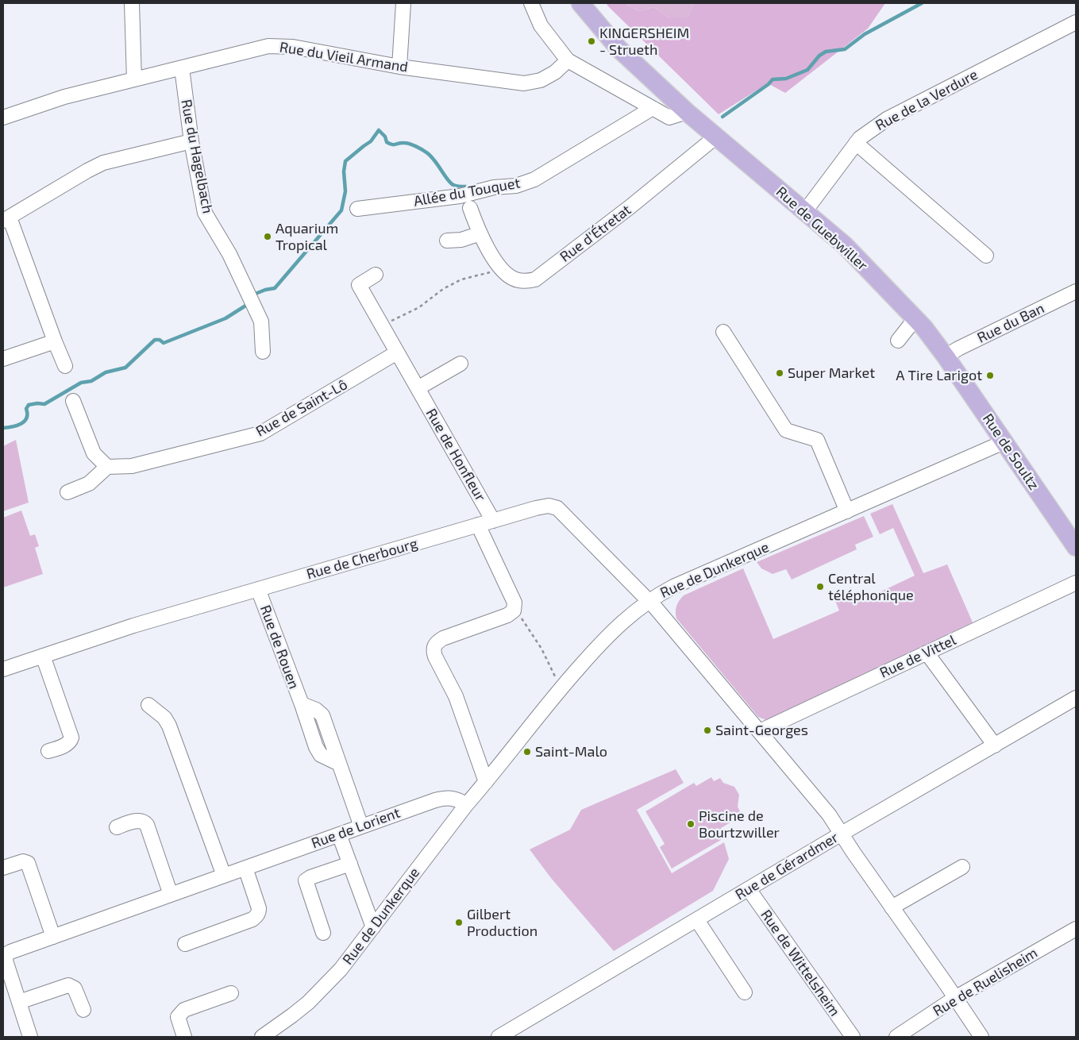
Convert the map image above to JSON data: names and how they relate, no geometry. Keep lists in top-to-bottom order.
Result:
{
  "streets": {
    "main road": ["Rue de Guebwiller", "Rue de Soultz"],
    "street": [
      "Rue du Vieil Armand",
      "Rue de la Verdure",
      "Rue du Hagelbach",
      "Allée du Touquet",
      "Rue d'Étretat",
      "Rue du Ban",
      "Rue de Saint-Lô",
      "Rue de Honfleur",
      "Rue de Cherbourg",
      "Rue de Dunkerque",
      "Rue de Rouen",
      "Rue de Vittel",
      "Rue de Lorient",
      "Rue de Gérardmer",
      "Rue de Wittelsheim",
      "Rue de Ruelisheim"
    ]
  },
  "crossings": [
    ["Rue du Vieil Armand", "Rue du Hagelbach"],
    ["Rue de la Verdure", "Rue de Guebwiller"],
    ["Rue de Guebwiller", "Rue d'Étretat"],
    ["Rue de Guebwiller", "Rue du Ban"],
    ["Rue de Guebwiller", "Rue de Soultz"],
    ["Rue du Ban", "Rue de Soultz"],
    ["Rue de Saint-Lô", "Rue de Honfleur"],
    ["Rue de Soultz", "Rue de Dunkerque"],
    ["Rue de Honfleur", "Rue de Cherbourg"],
    ["Rue de Cherbourg", "Rue de Dunkerque"],
    ["Rue de Cherbourg", "Rue de Rouen"],
    ["Rue de Cherbourg", "Rue de Vittel"],
    ["Rue de Cherbourg", "Rue de Gérardmer"],
    ["Rue de Cherbourg", "Rue de Ruelisheim"],
    ["Rue de Dunkerque", "Rue de Lorient"],
    ["Rue de Rouen", "Rue de Lorient"],
    ["Rue de Gérardmer", "Rue de Wittelsheim"]
  ],
  "places": [
    "KINGERSHEIM - Strueth",
    "Aquarium Tropical",
    "Super Market",
    "A Tire Larigot",
    "Central téléphonique",
    "Saint-Georges",
    "Saint-Malo",
    "Piscine de Bourtzwiller",
    "Gilbert Production"
  ]
}
